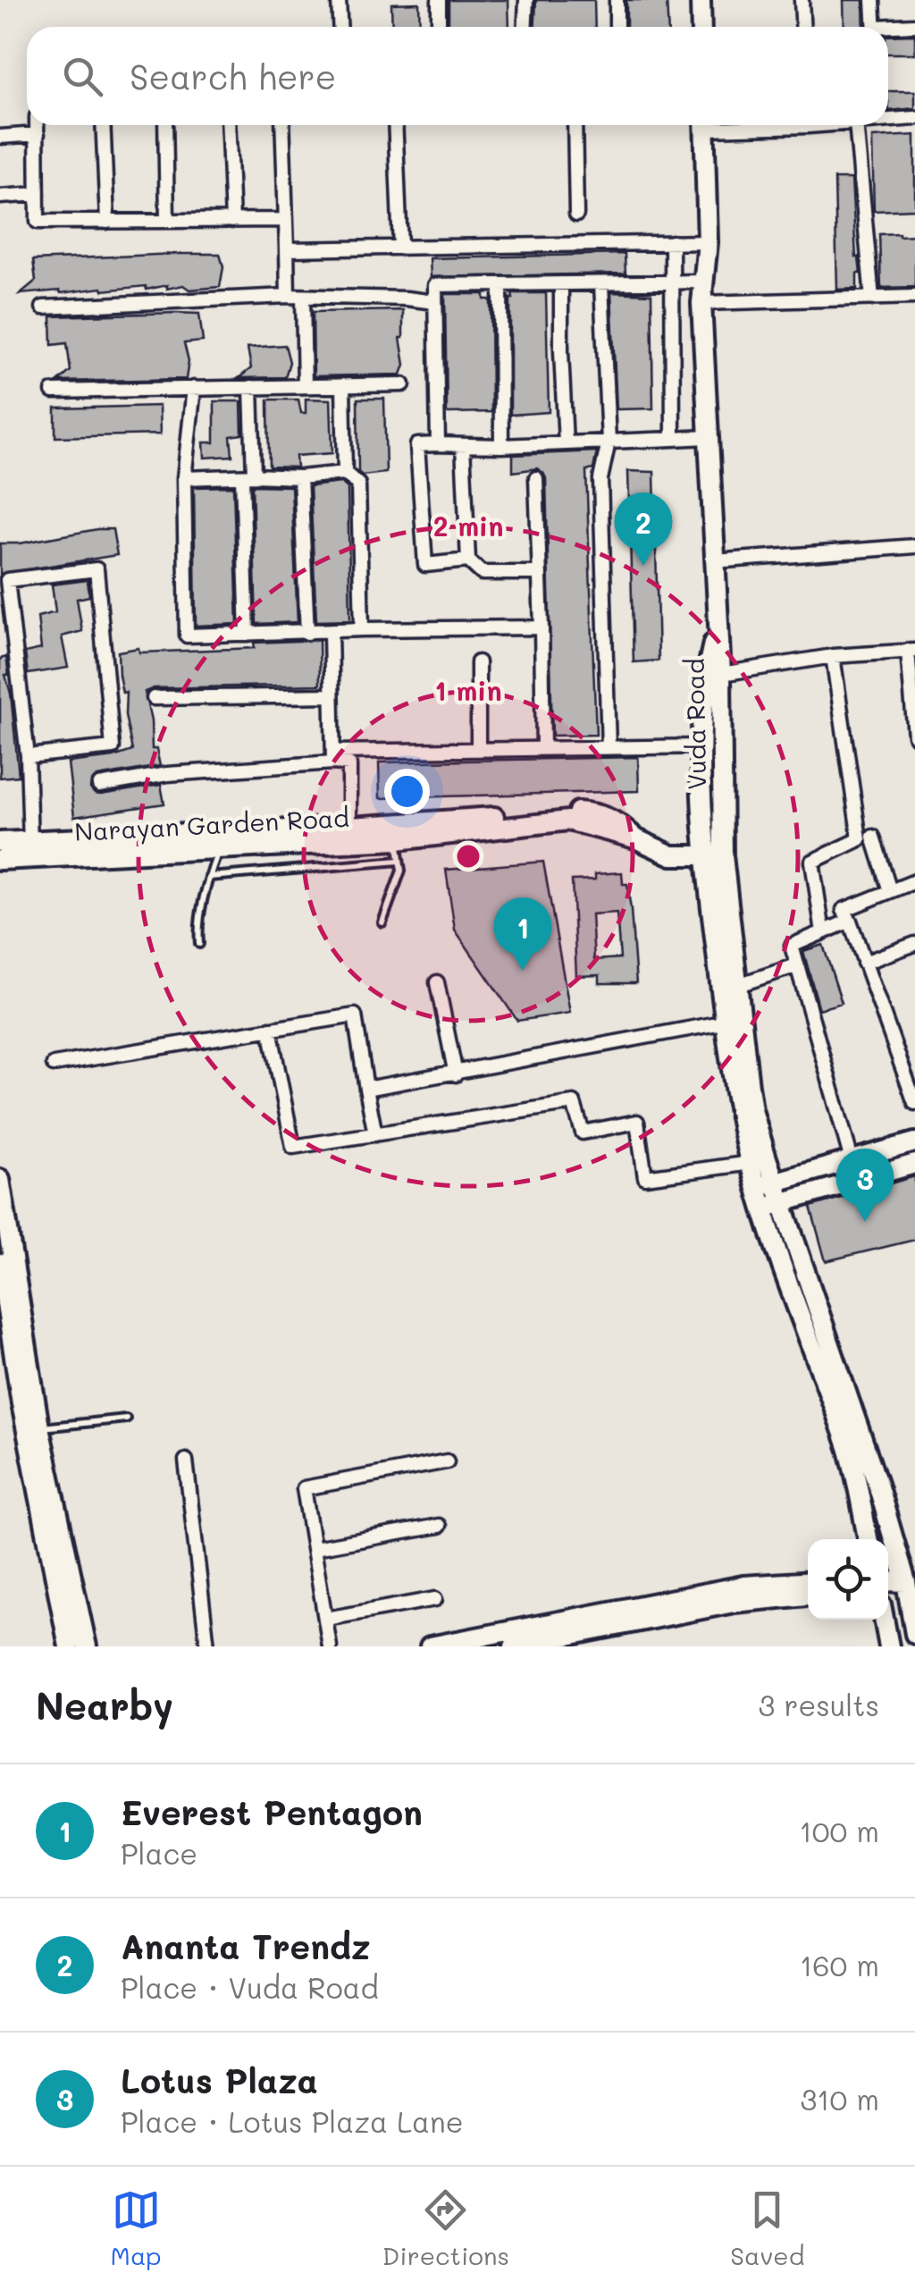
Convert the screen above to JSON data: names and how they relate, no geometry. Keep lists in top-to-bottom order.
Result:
{
  "streets": {
    "street": ["Vuda Road", "Narayan Garden Road"]
  },
  "page": {
    "search": "Search here",
    "pins": ["2", "1", "3"],
    "heading": ["Nearby", "3 results"],
    "list": [
      {
        "mark": "1",
        "name": "Everest Pentagon",
        "note": "Place",
        "value": "100 m"
      },
      {
        "mark": "2",
        "name": "Ananta Trendz",
        "note": "Place · Vuda Road",
        "value": "160 m"
      },
      {
        "mark": "3",
        "name": "Lotus Plaza",
        "note": "Place · Lotus Plaza Lane",
        "value": "310 m"
      }
    ],
    "nav": ["Map", "Directions", "Saved"]
  },
  "rings": ["2 min", "1 min"]
}
